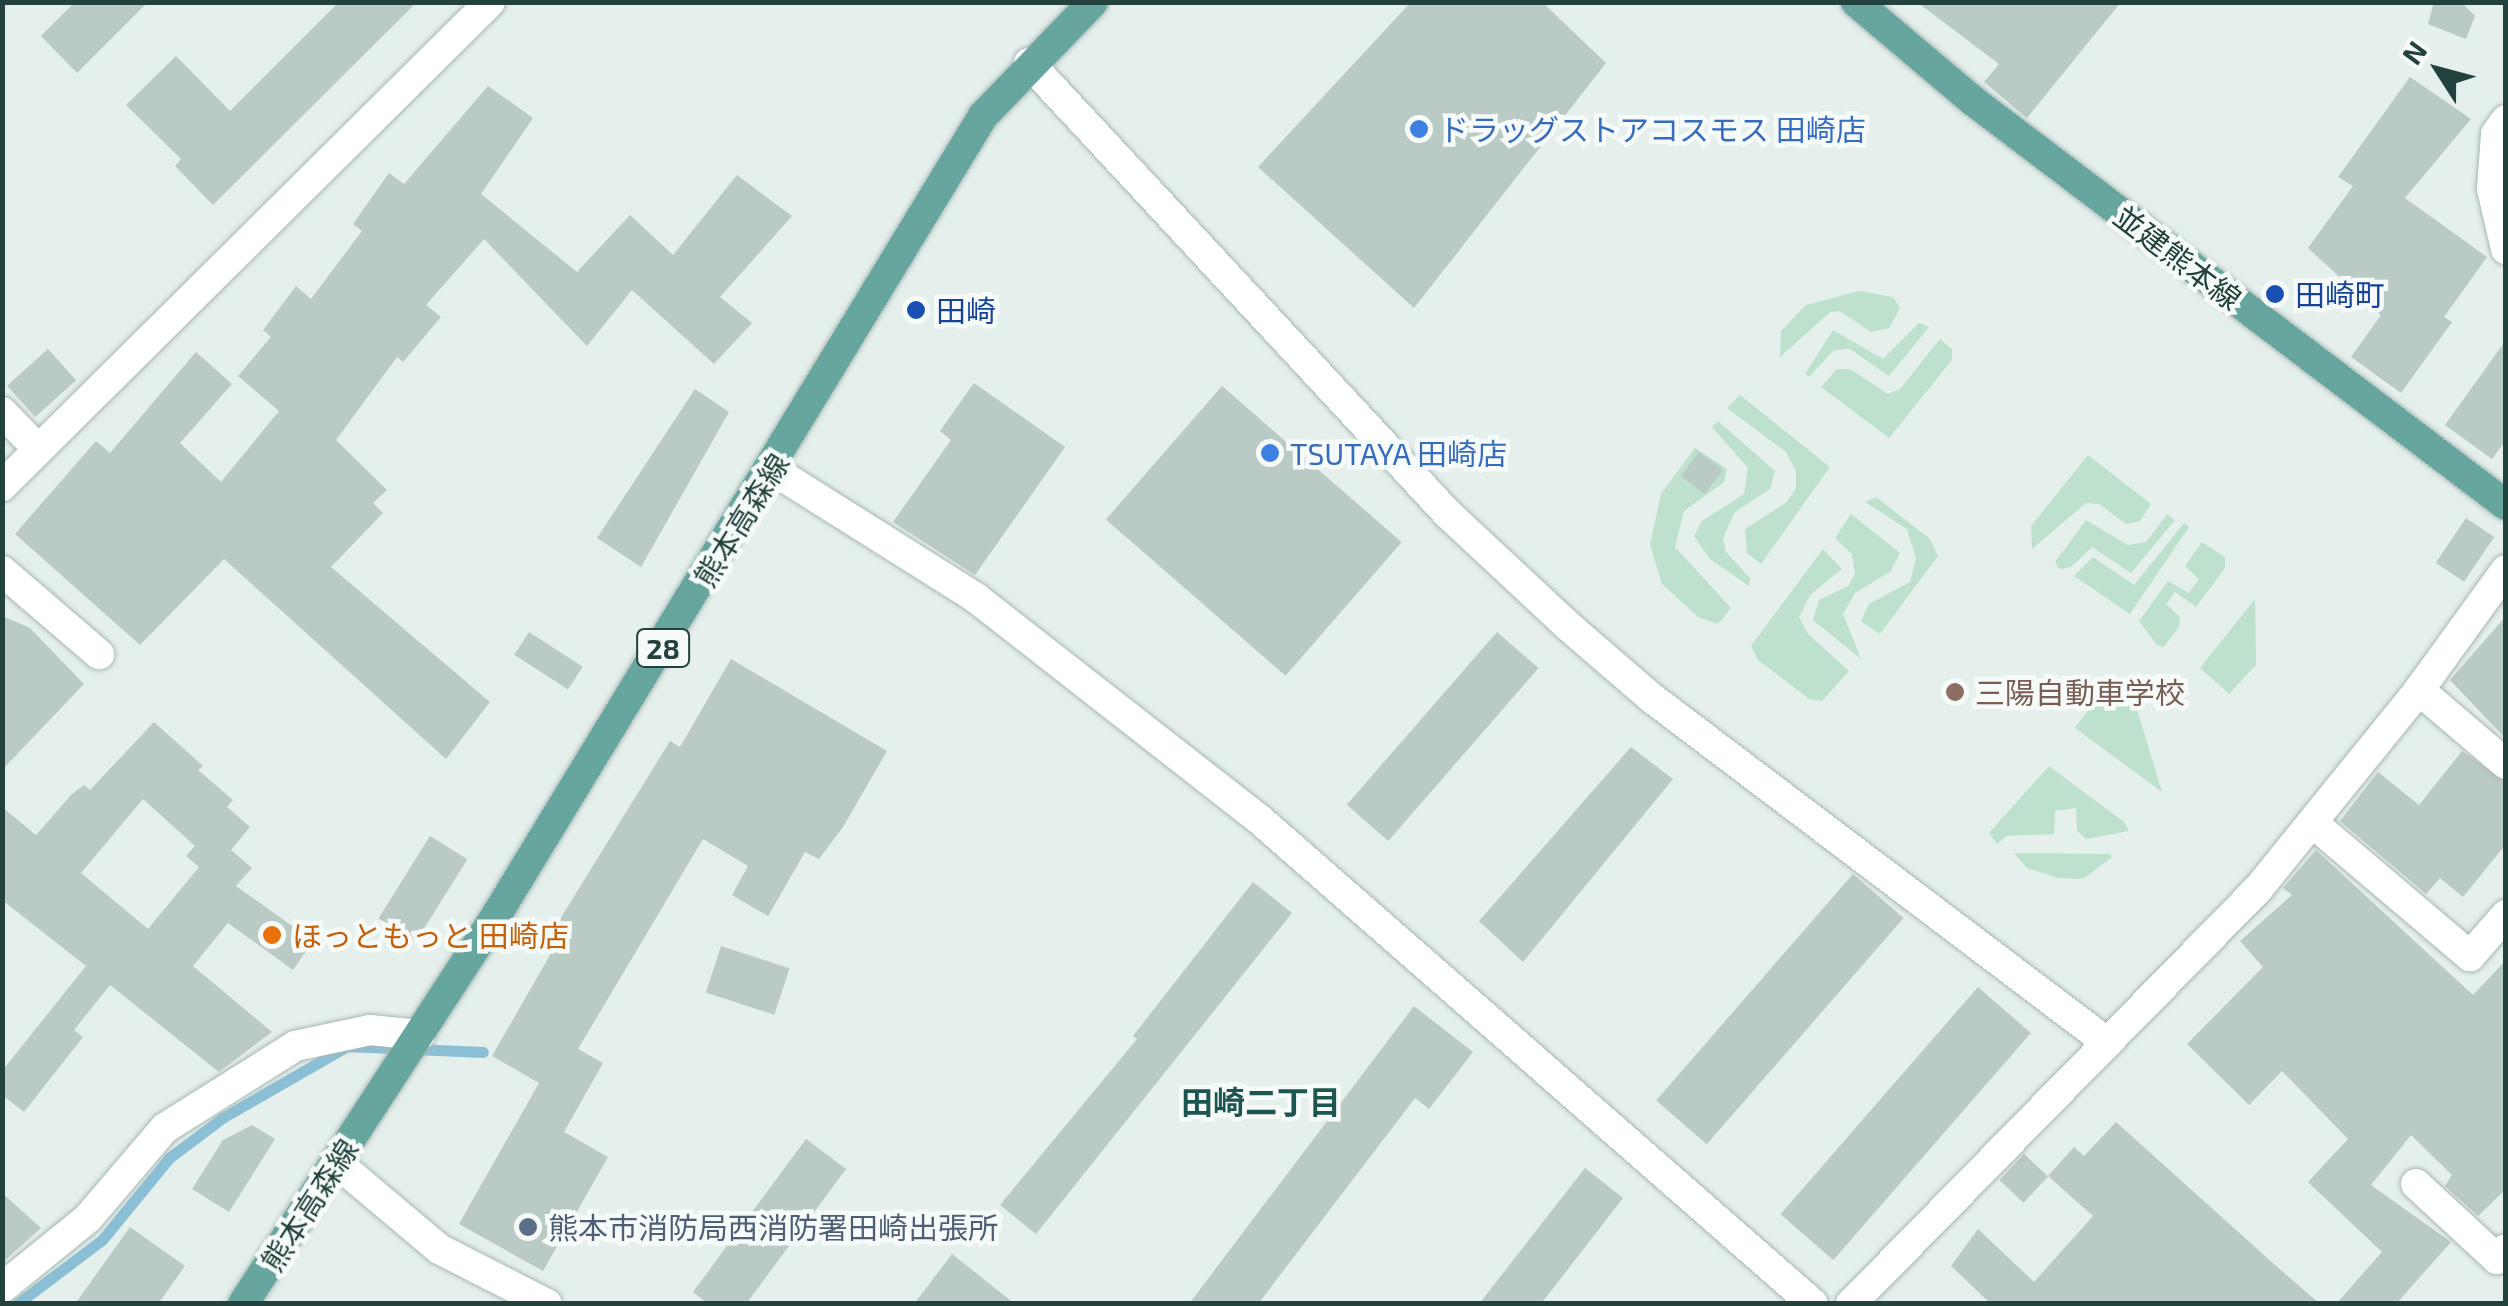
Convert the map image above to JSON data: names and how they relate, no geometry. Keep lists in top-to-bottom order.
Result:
{
  "streets": {
    "main road": ["並建熊本線", "熊本高森線", "28"]
  },
  "districts": ["田崎二丁目"],
  "places": [
    "ドラッグストアコスモス 田崎店",
    "田崎町",
    "田崎",
    "TSUTAYA 田崎店",
    "三陽自動車学校",
    "ほっともっと 田崎店",
    "熊本市消防局西消防署田崎出張所"
  ],
  "north": "top left"
}
